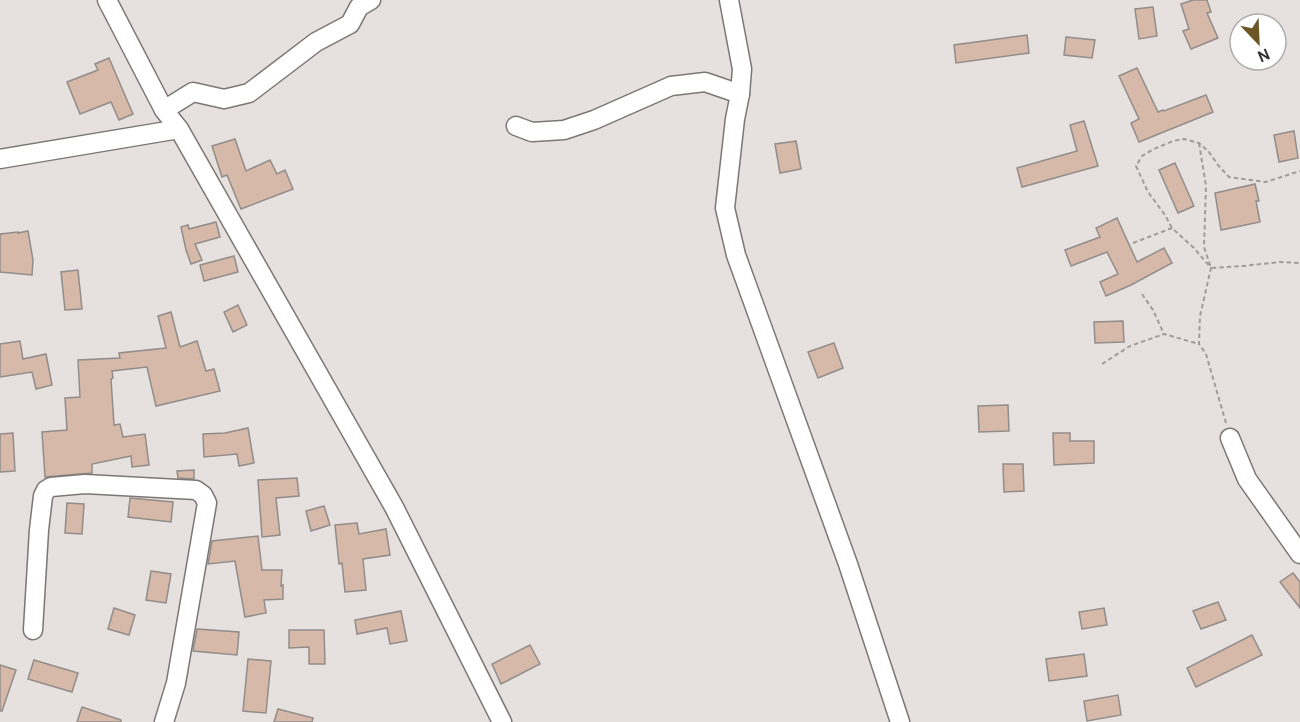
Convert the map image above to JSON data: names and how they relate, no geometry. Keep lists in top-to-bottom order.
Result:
{
  "north": "bottom right"
}
